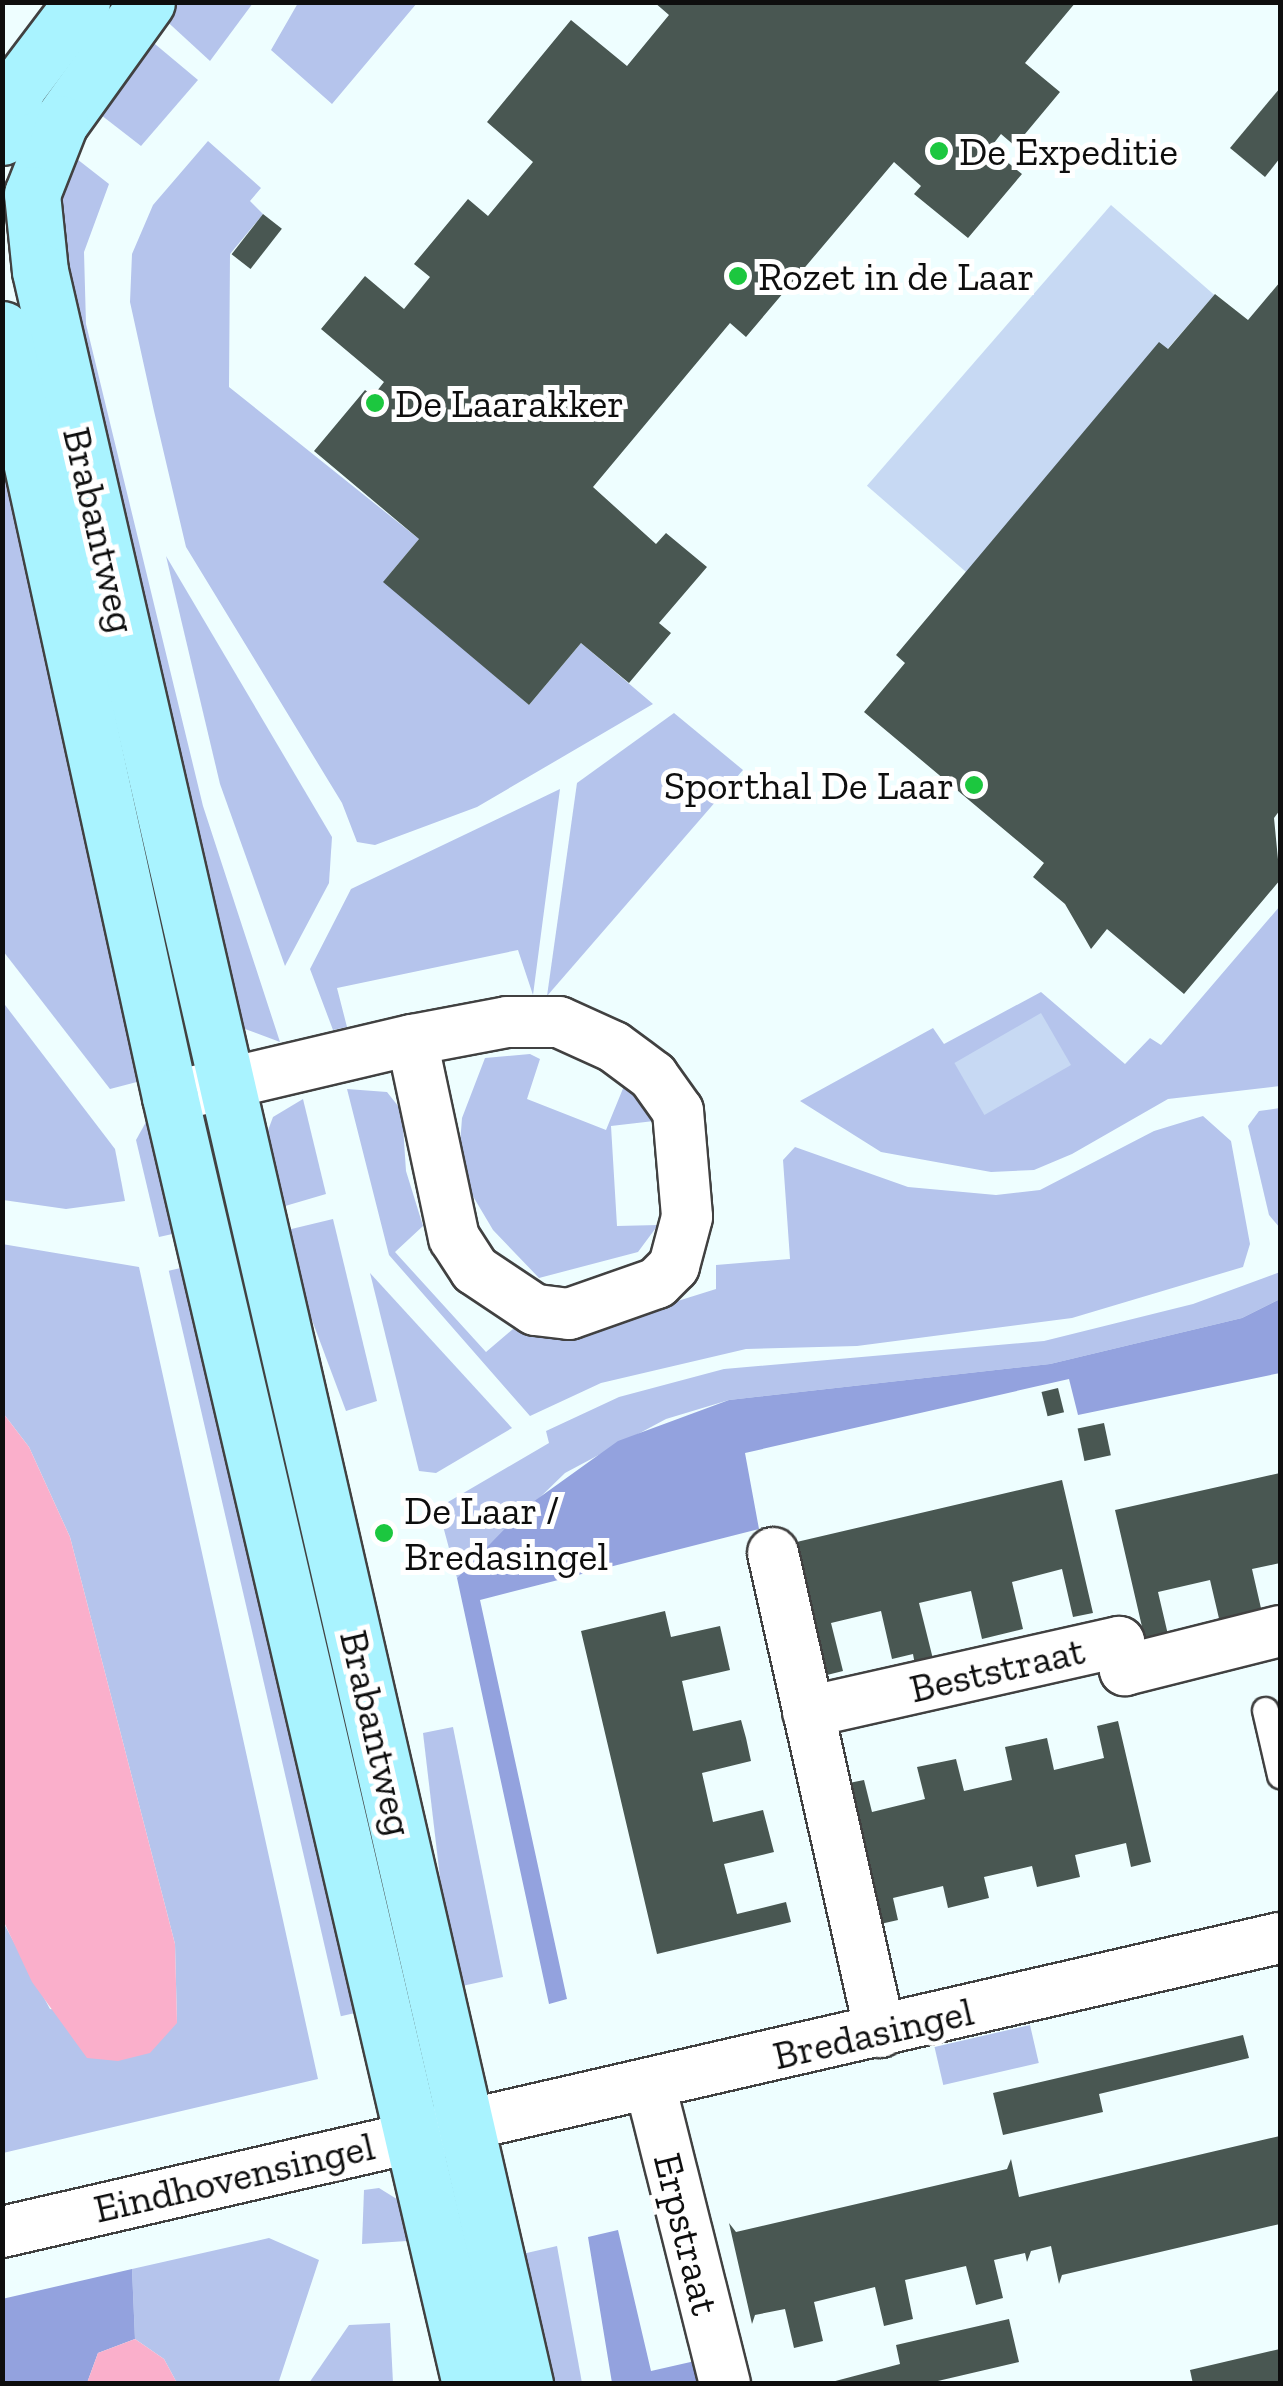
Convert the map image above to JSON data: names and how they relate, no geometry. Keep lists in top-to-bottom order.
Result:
{
  "streets": {
    "street": [
      "Brabantweg",
      "Beststraat",
      "Bredasingel",
      "Eindhovensingel",
      "Erpstraat"
    ]
  },
  "crossings": [
    ["Brabantweg", "Bredasingel"],
    ["Brabantweg", "Eindhovensingel"],
    ["Bredasingel", "Eindhovensingel"],
    ["Bredasingel", "Erpstraat"]
  ],
  "places": [
    "De Expeditie",
    "Rozet in de Laar",
    "De Laarakker",
    "Sporthal De Laar",
    "De Laar / Bredasingel"
  ]
}
